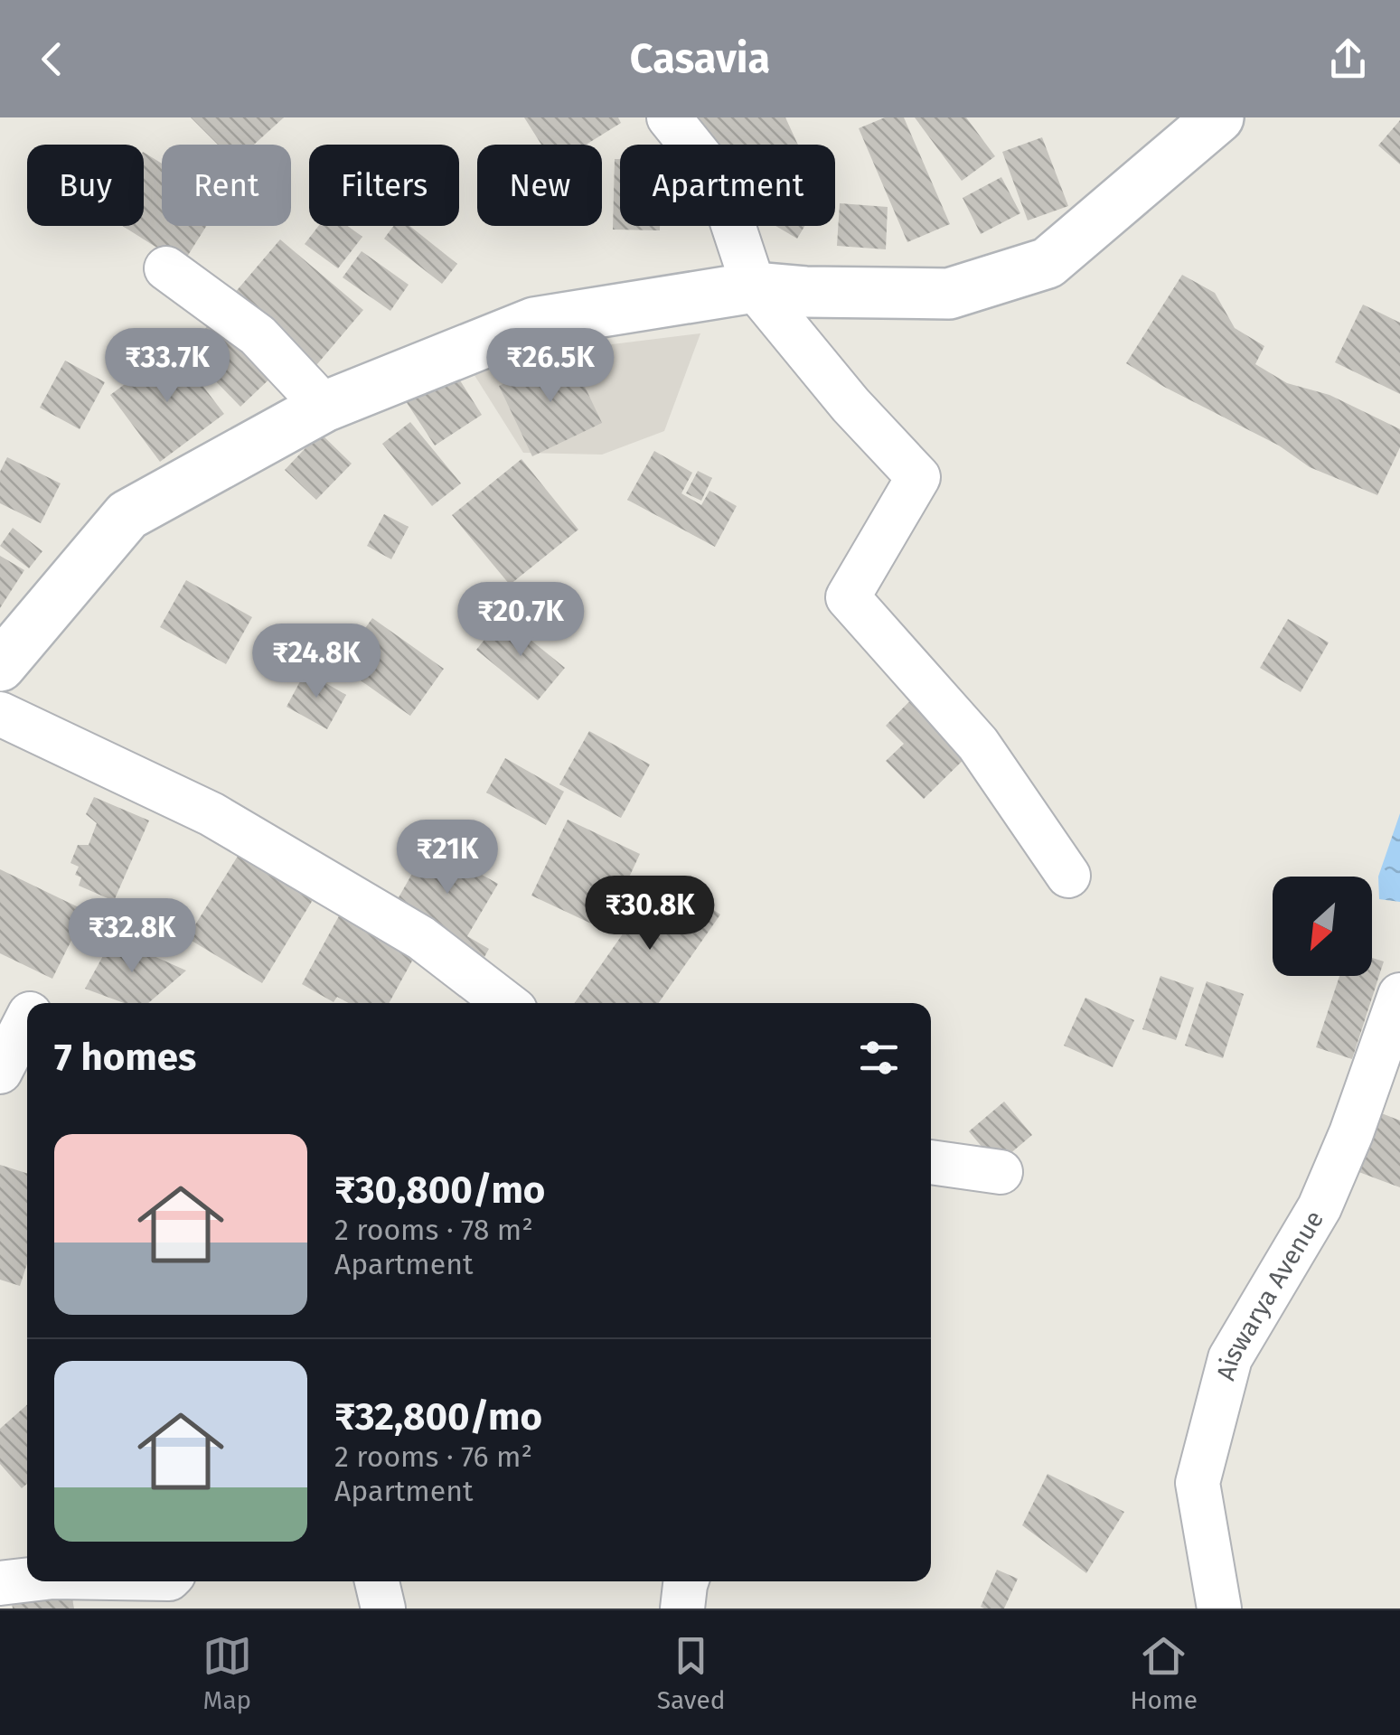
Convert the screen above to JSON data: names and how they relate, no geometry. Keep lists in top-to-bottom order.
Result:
{
  "streets": {
    "street": ["Aiswarya Avenue"]
  },
  "north": "bottom left",
  "page": {
    "header": "Casavia",
    "chip": [
      "Buy",
      "Rent",
      "Filters",
      "New",
      "Apartment"
    ],
    "price": [
      "₹33.7K",
      "₹26.5K",
      "₹20.7K",
      "₹24.8K",
      "₹21K",
      "₹30.8K",
      "₹32.8K"
    ],
    "heading": "7 homes",
    "list": [
      {
        "name": "₹30,800/mo",
        "note": "2 rooms · 78 m² · Apartment"
      },
      {
        "name": "₹32,800/mo",
        "note": "2 rooms · 76 m² · Apartment"
      }
    ],
    "tabs": ["Map", "Saved", "Home"]
  }
}
